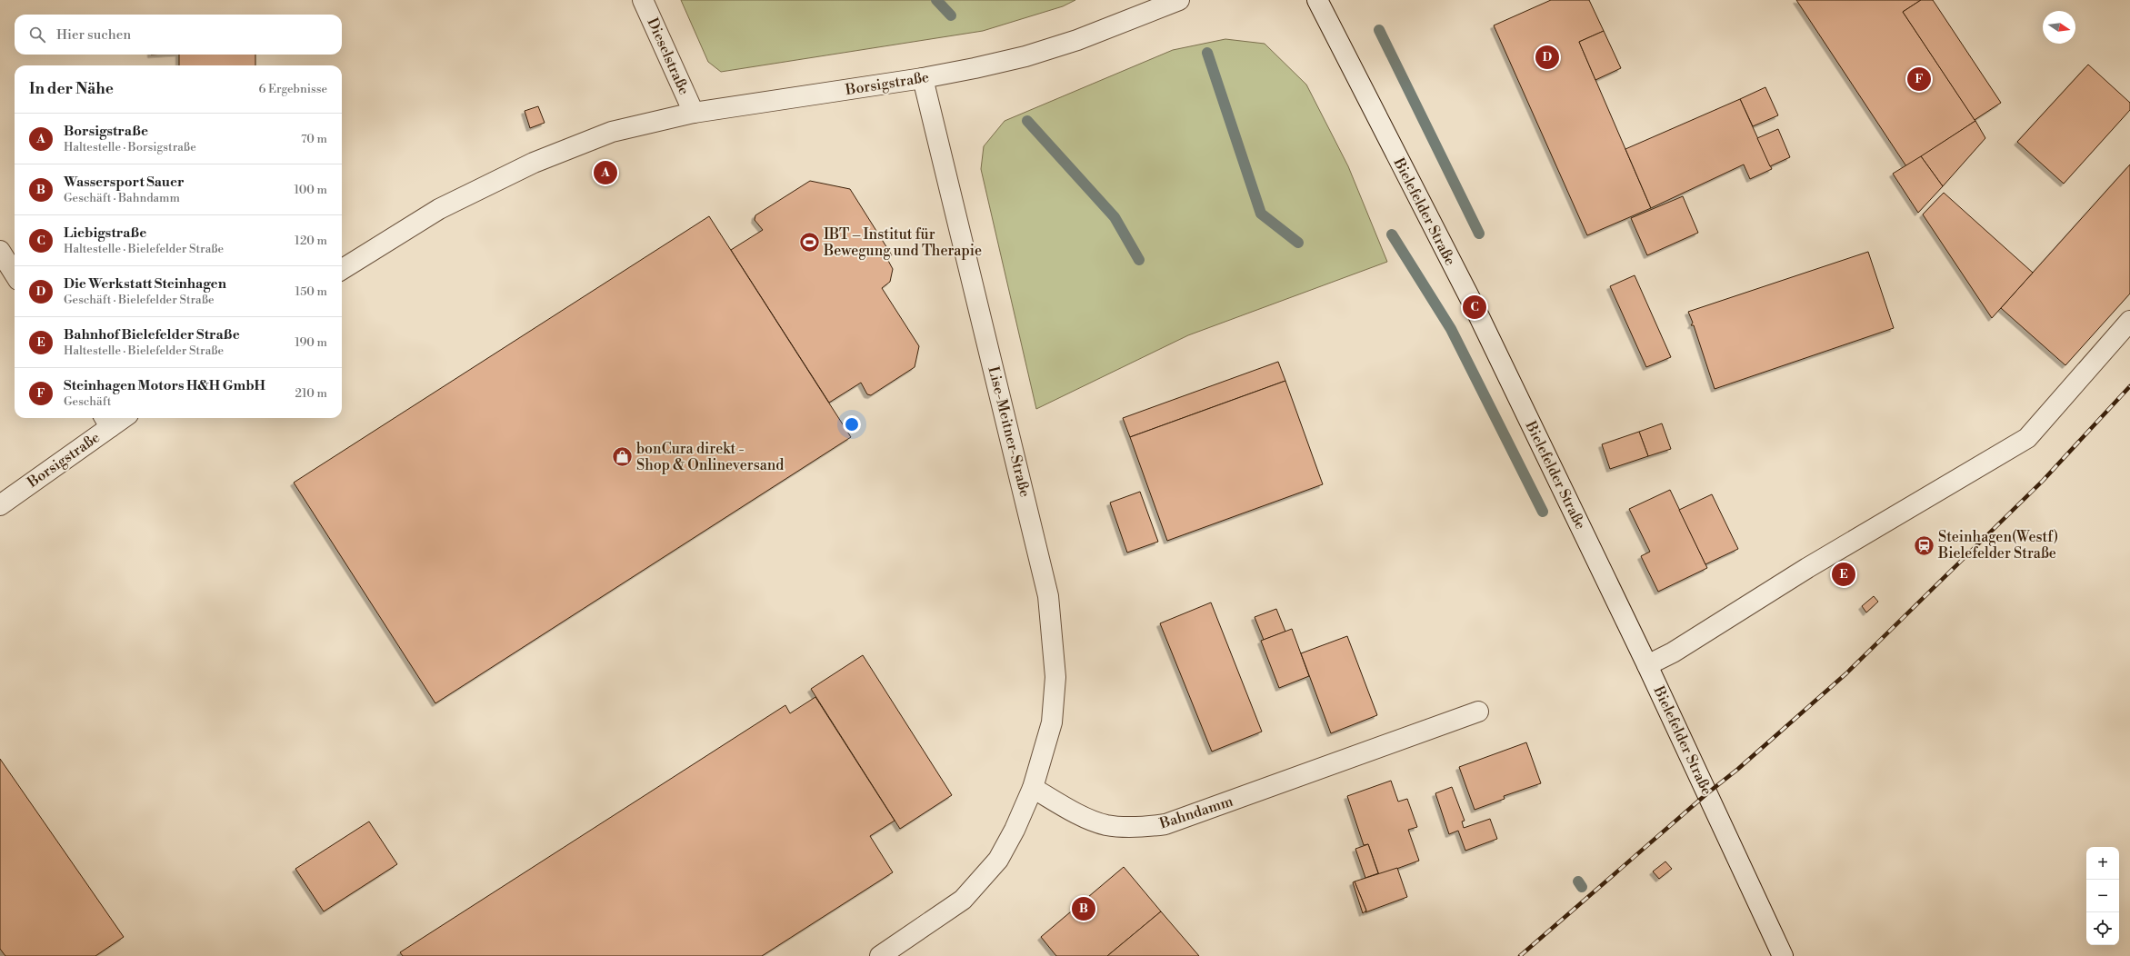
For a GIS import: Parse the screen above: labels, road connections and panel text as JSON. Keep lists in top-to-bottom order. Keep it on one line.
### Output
{"streets":{"street":["Dieselstraße","Borsigstraße","Bielefelder Straße","Lise-Meitner-Straße","Bahndamm"]},"crossings":[["Dieselstraße","Borsigstraße"],["Borsigstraße","Lise-Meitner-Straße"],["Lise-Meitner-Straße","Bahndamm"]],"places":{"sports":["IBT – Institut für Bewegung und Therapie"],"shop":["bonCura direkt - Shop & Onlineversand"],"station":["Steinhagen(Westf) Bielefelder Straße"]},"north":"right","page":{"search":"Hier suchen","pins":["D","F","A","C","E","B"],"heading":["In der Nähe","6 Ergebnisse"],"list":[{"mark":"A","name":"Borsigstraße","note":"Haltestelle · Borsigstraße","value":"70 m"},{"mark":"B","name":"Wassersport Sauer","note":"Geschäft · Bahndamm","value":"100 m"},{"mark":"C","name":"Liebigstraße","note":"Haltestelle · Bielefelder Straße","value":"120 m"},{"mark":"D","name":"Die Werkstatt Steinhagen","note":"Geschäft · Bielefelder Straße","value":"150 m"},{"mark":"E","name":"Bahnhof Bielefelder Straße","note":"Haltestelle · Bielefelder Straße","value":"190 m"},{"mark":"F","name":"Steinhagen Motors H&H GmbH","note":"Geschäft","value":"210 m"}],"map_buttons":["+","−"]}}
